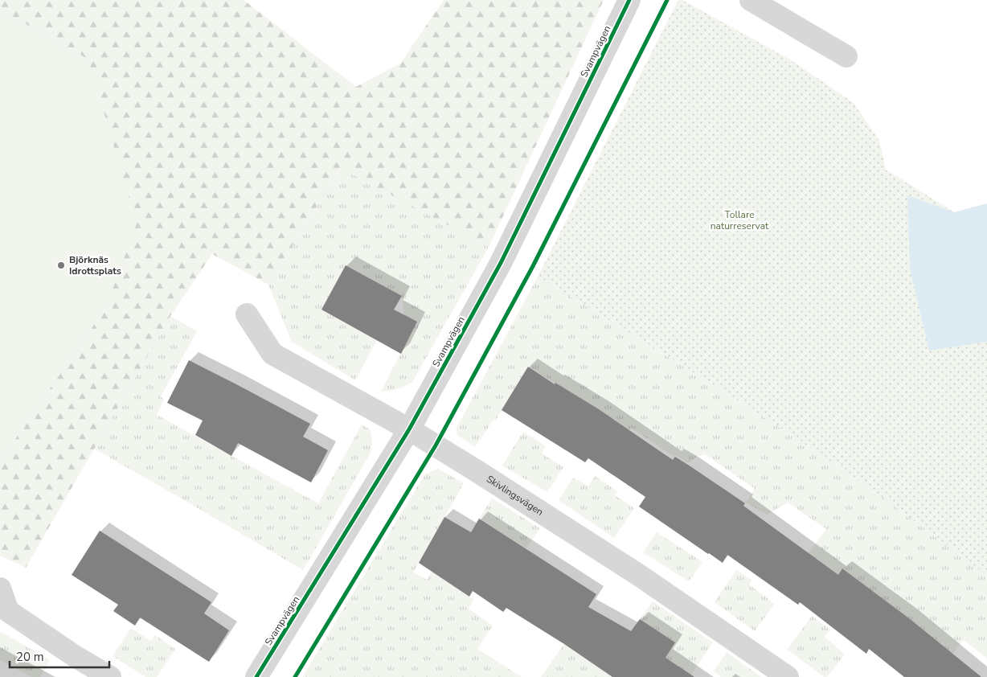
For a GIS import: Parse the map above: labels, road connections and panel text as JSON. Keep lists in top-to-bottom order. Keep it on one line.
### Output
{"streets":{"street":["Svampvägen","Skivlingsvägen"]},"crossings":[["Svampvägen","Skivlingsvägen"]],"parks":["Tollare naturreservat"],"places":["Björknäs Idrottsplats"],"scale_bar":"20 m"}
